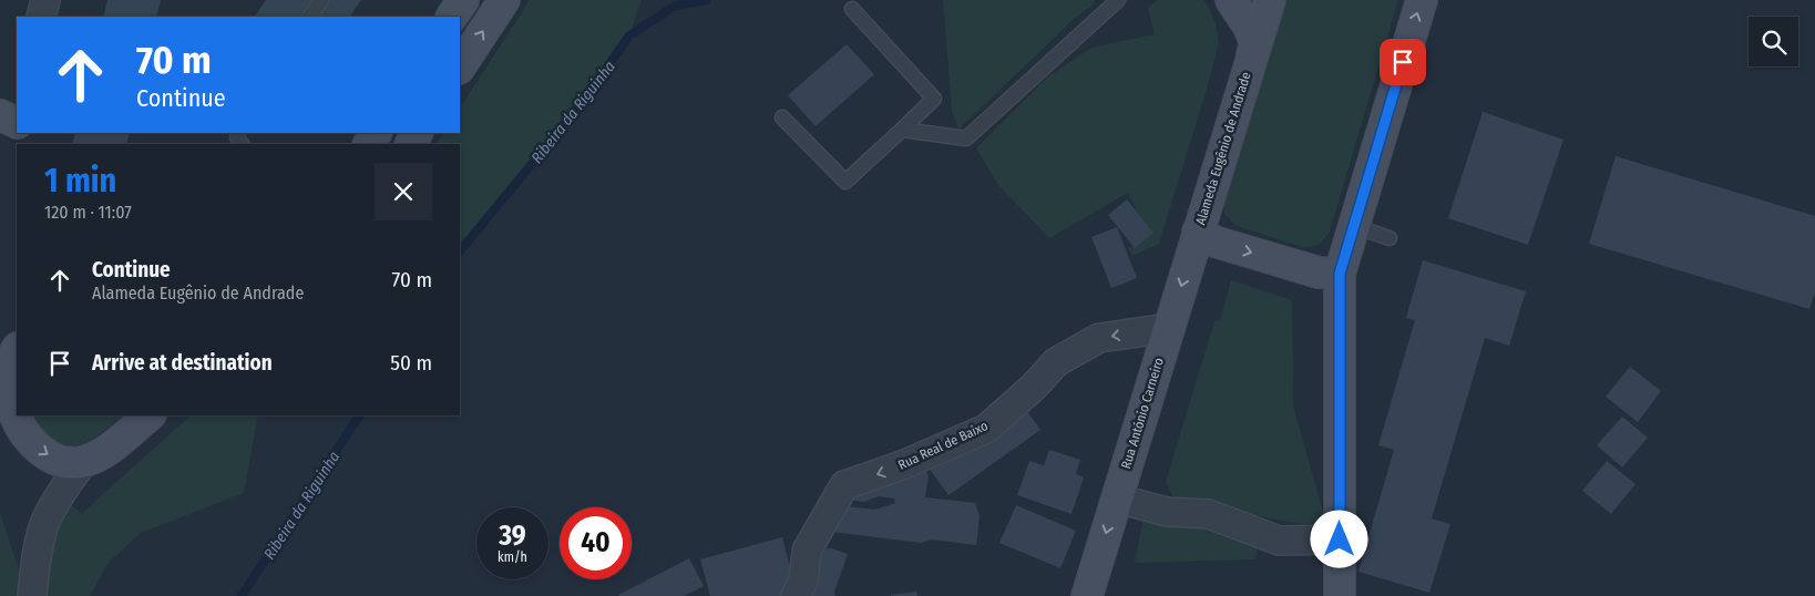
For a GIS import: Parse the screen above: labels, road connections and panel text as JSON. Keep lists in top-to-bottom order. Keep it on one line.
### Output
{"streets":{"street":["Alameda Eugênio de Andrade","Rua António Carneiro","Rua Real de Baixo"]},"crossings":[["Alameda Eugênio de Andrade","Rua António Carneiro"],["Rua António Carneiro","Rua Real de Baixo"]],"one_way":["Rua Real de Baixo"],"water":["Ribeira da Riguinha"],"page":{"turn":["70 m","Continue"],"heading":["1 min","120 m · 11:07"],"list":[{"name":"Continue","note":"Alameda Eugênio de Andrade","value":"70 m"},{"name":"Arrive at destination","value":"50 m"}],"speed":"39 km/h","limit":"40"}}
